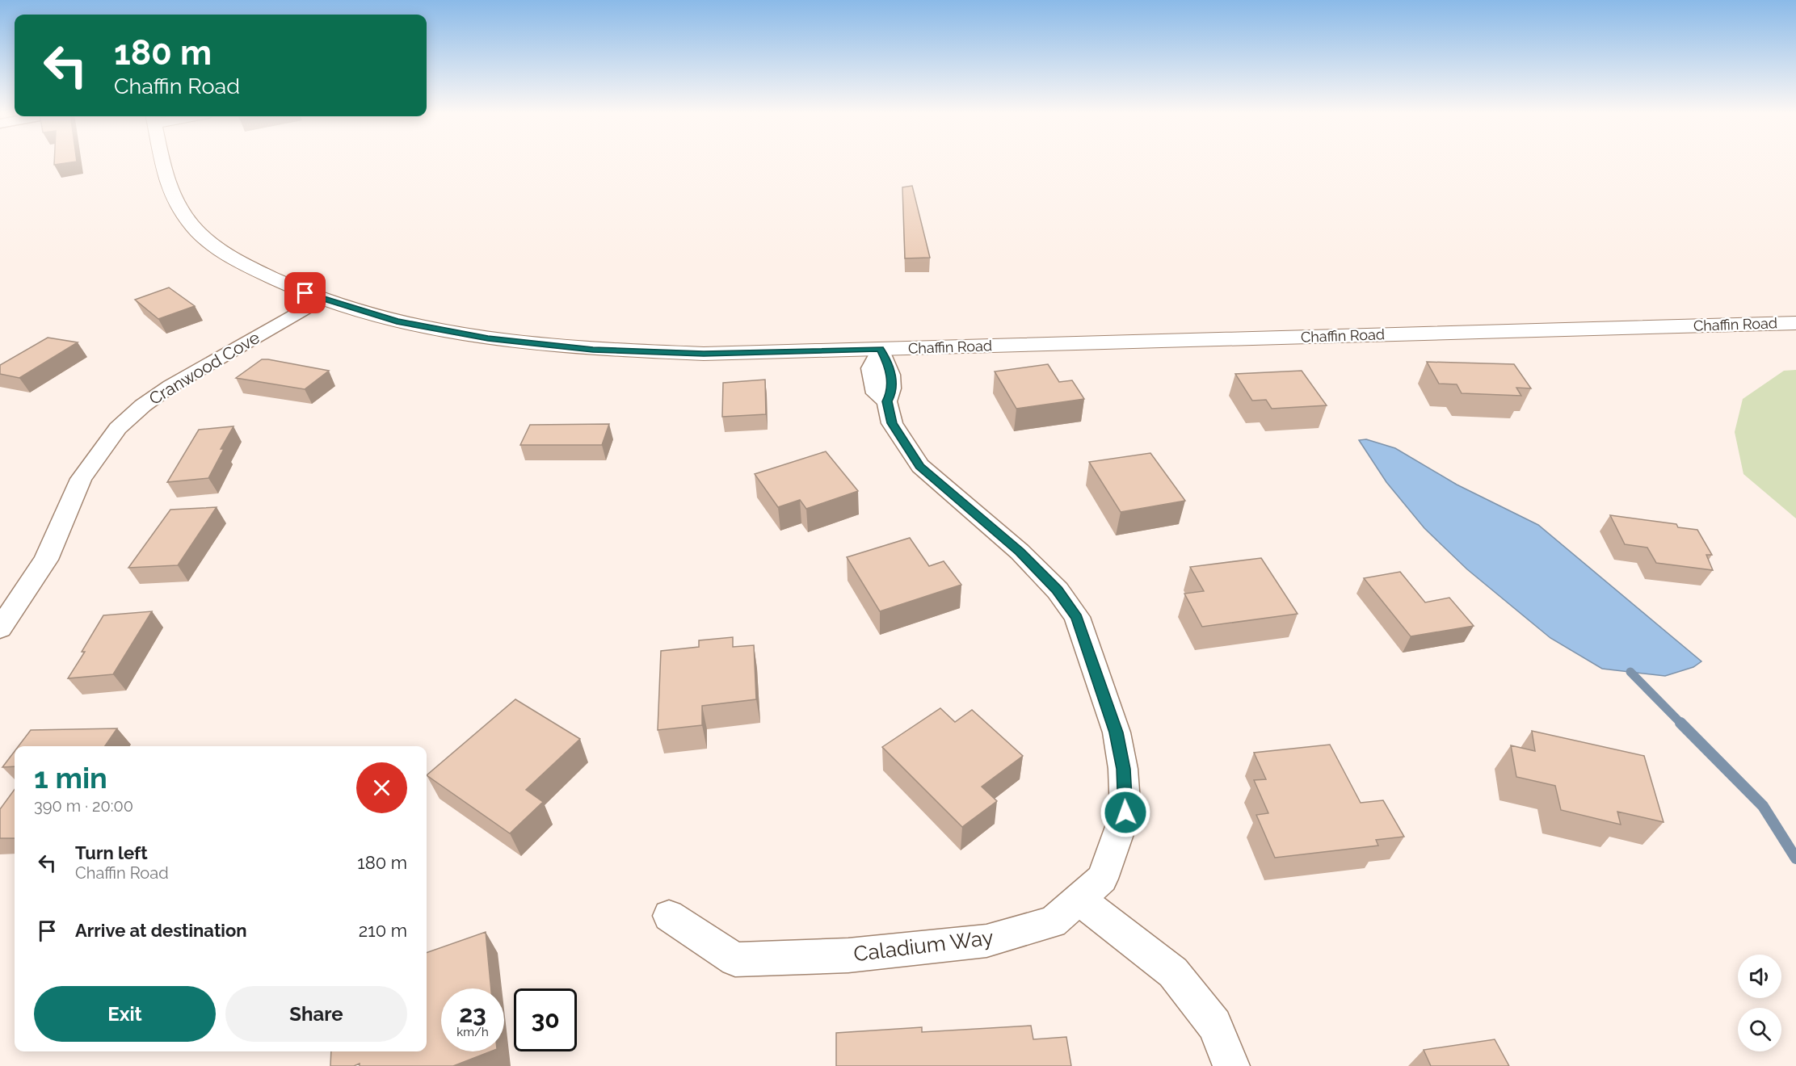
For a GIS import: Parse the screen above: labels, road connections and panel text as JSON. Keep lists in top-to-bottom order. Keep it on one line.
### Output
{"streets":{"street":["Chaffin Road","Cranwood Cove","Caladium Way"]},"crossings":[["Chaffin Road","Cranwood Cove"],["Chaffin Road","Caladium Way"]],"page":{"turn":["180 m","Chaffin Road"],"heading":["1 min","390 m · 20:00"],"list":[{"name":"Turn left","note":"Chaffin Road","value":"180 m"},{"name":"Arrive at destination","value":"210 m"}],"buttons":["Exit","Share"],"speed":"23 km/h","limit":"30"}}
